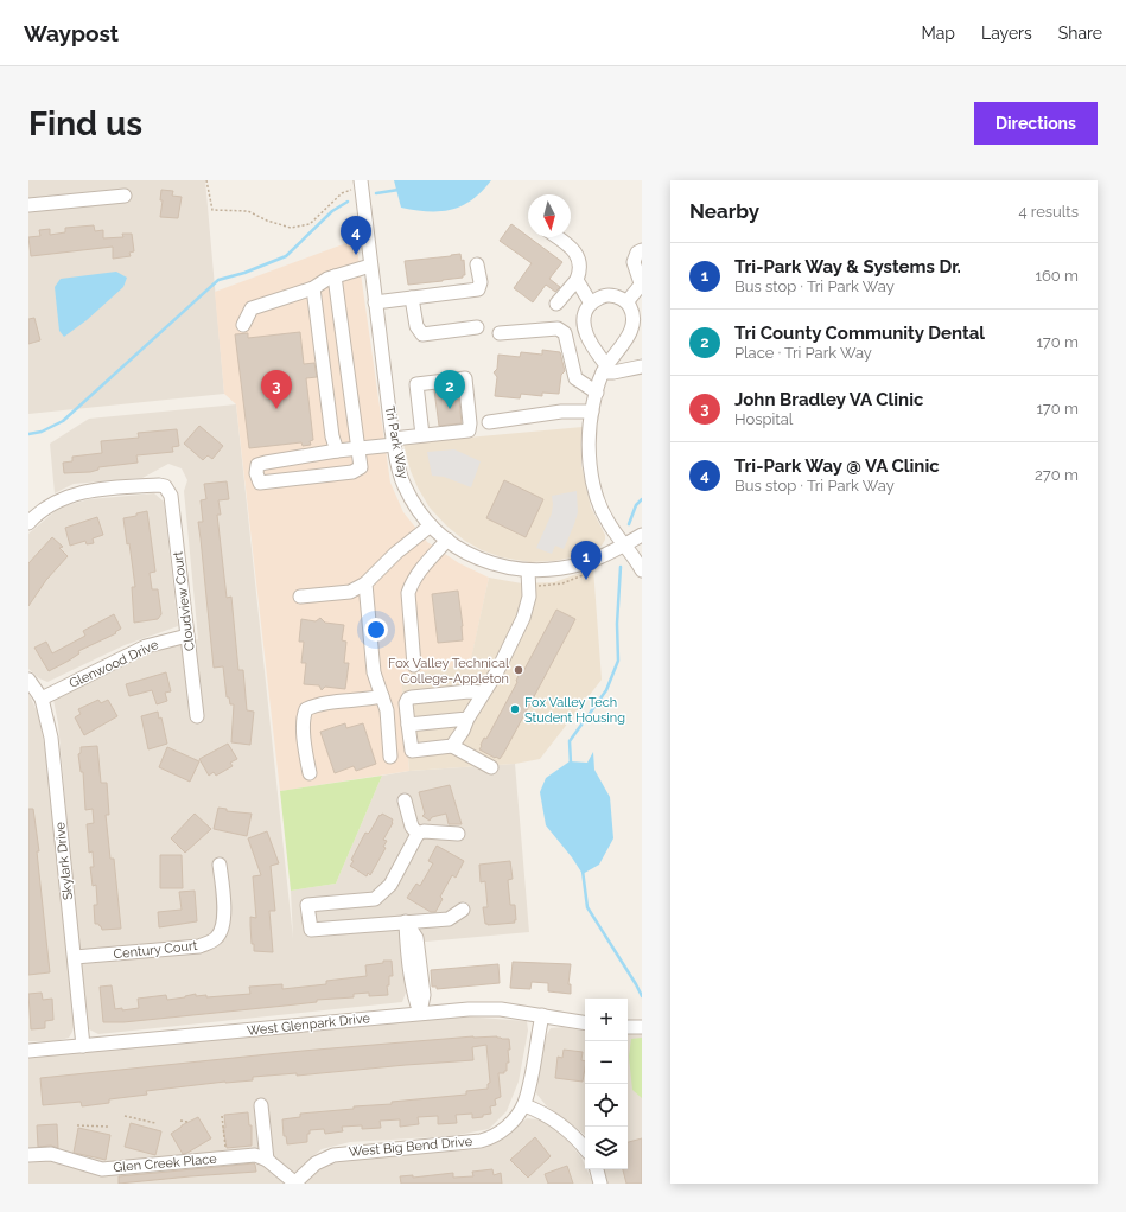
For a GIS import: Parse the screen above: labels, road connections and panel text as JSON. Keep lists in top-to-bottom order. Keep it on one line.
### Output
{"streets":{"street":["Tri Park Way","Cloudview Court","Glenwood Drive","Skylark Drive","Century Court","West Glenpark Drive","West Big Bend Drive","Glen Creek Place"]},"crossings":[["Cloudview Court","Glenwood Drive"],["Glenwood Drive","Skylark Drive"],["Skylark Drive","Century Court"],["Skylark Drive","West Glenpark Drive"],["West Big Bend Drive","Glen Creek Place"]],"places":["Fox Valley Technical College-Appleton","Fox Valley Tech Student Housing"],"north":"bottom","page":{"header":"Waypost","nav":["Map","Layers","Share"],"buttons":"Directions","title":"Find us","heading":["Nearby","4 results"],"pins":["4","2","3","1"],"list":[{"mark":"1","name":"Tri-Park Way & Systems Dr.","note":"Bus stop · Tri Park Way","value":"160 m"},{"mark":"2","name":"Tri County Community Dental","note":"Place · Tri Park Way","value":"170 m"},{"mark":"3","name":"John Bradley VA Clinic","note":"Hospital","value":"170 m"},{"mark":"4","name":"Tri-Park Way @ VA Clinic","note":"Bus stop · Tri Park Way","value":"270 m"}],"map_buttons":["+","−"]}}
